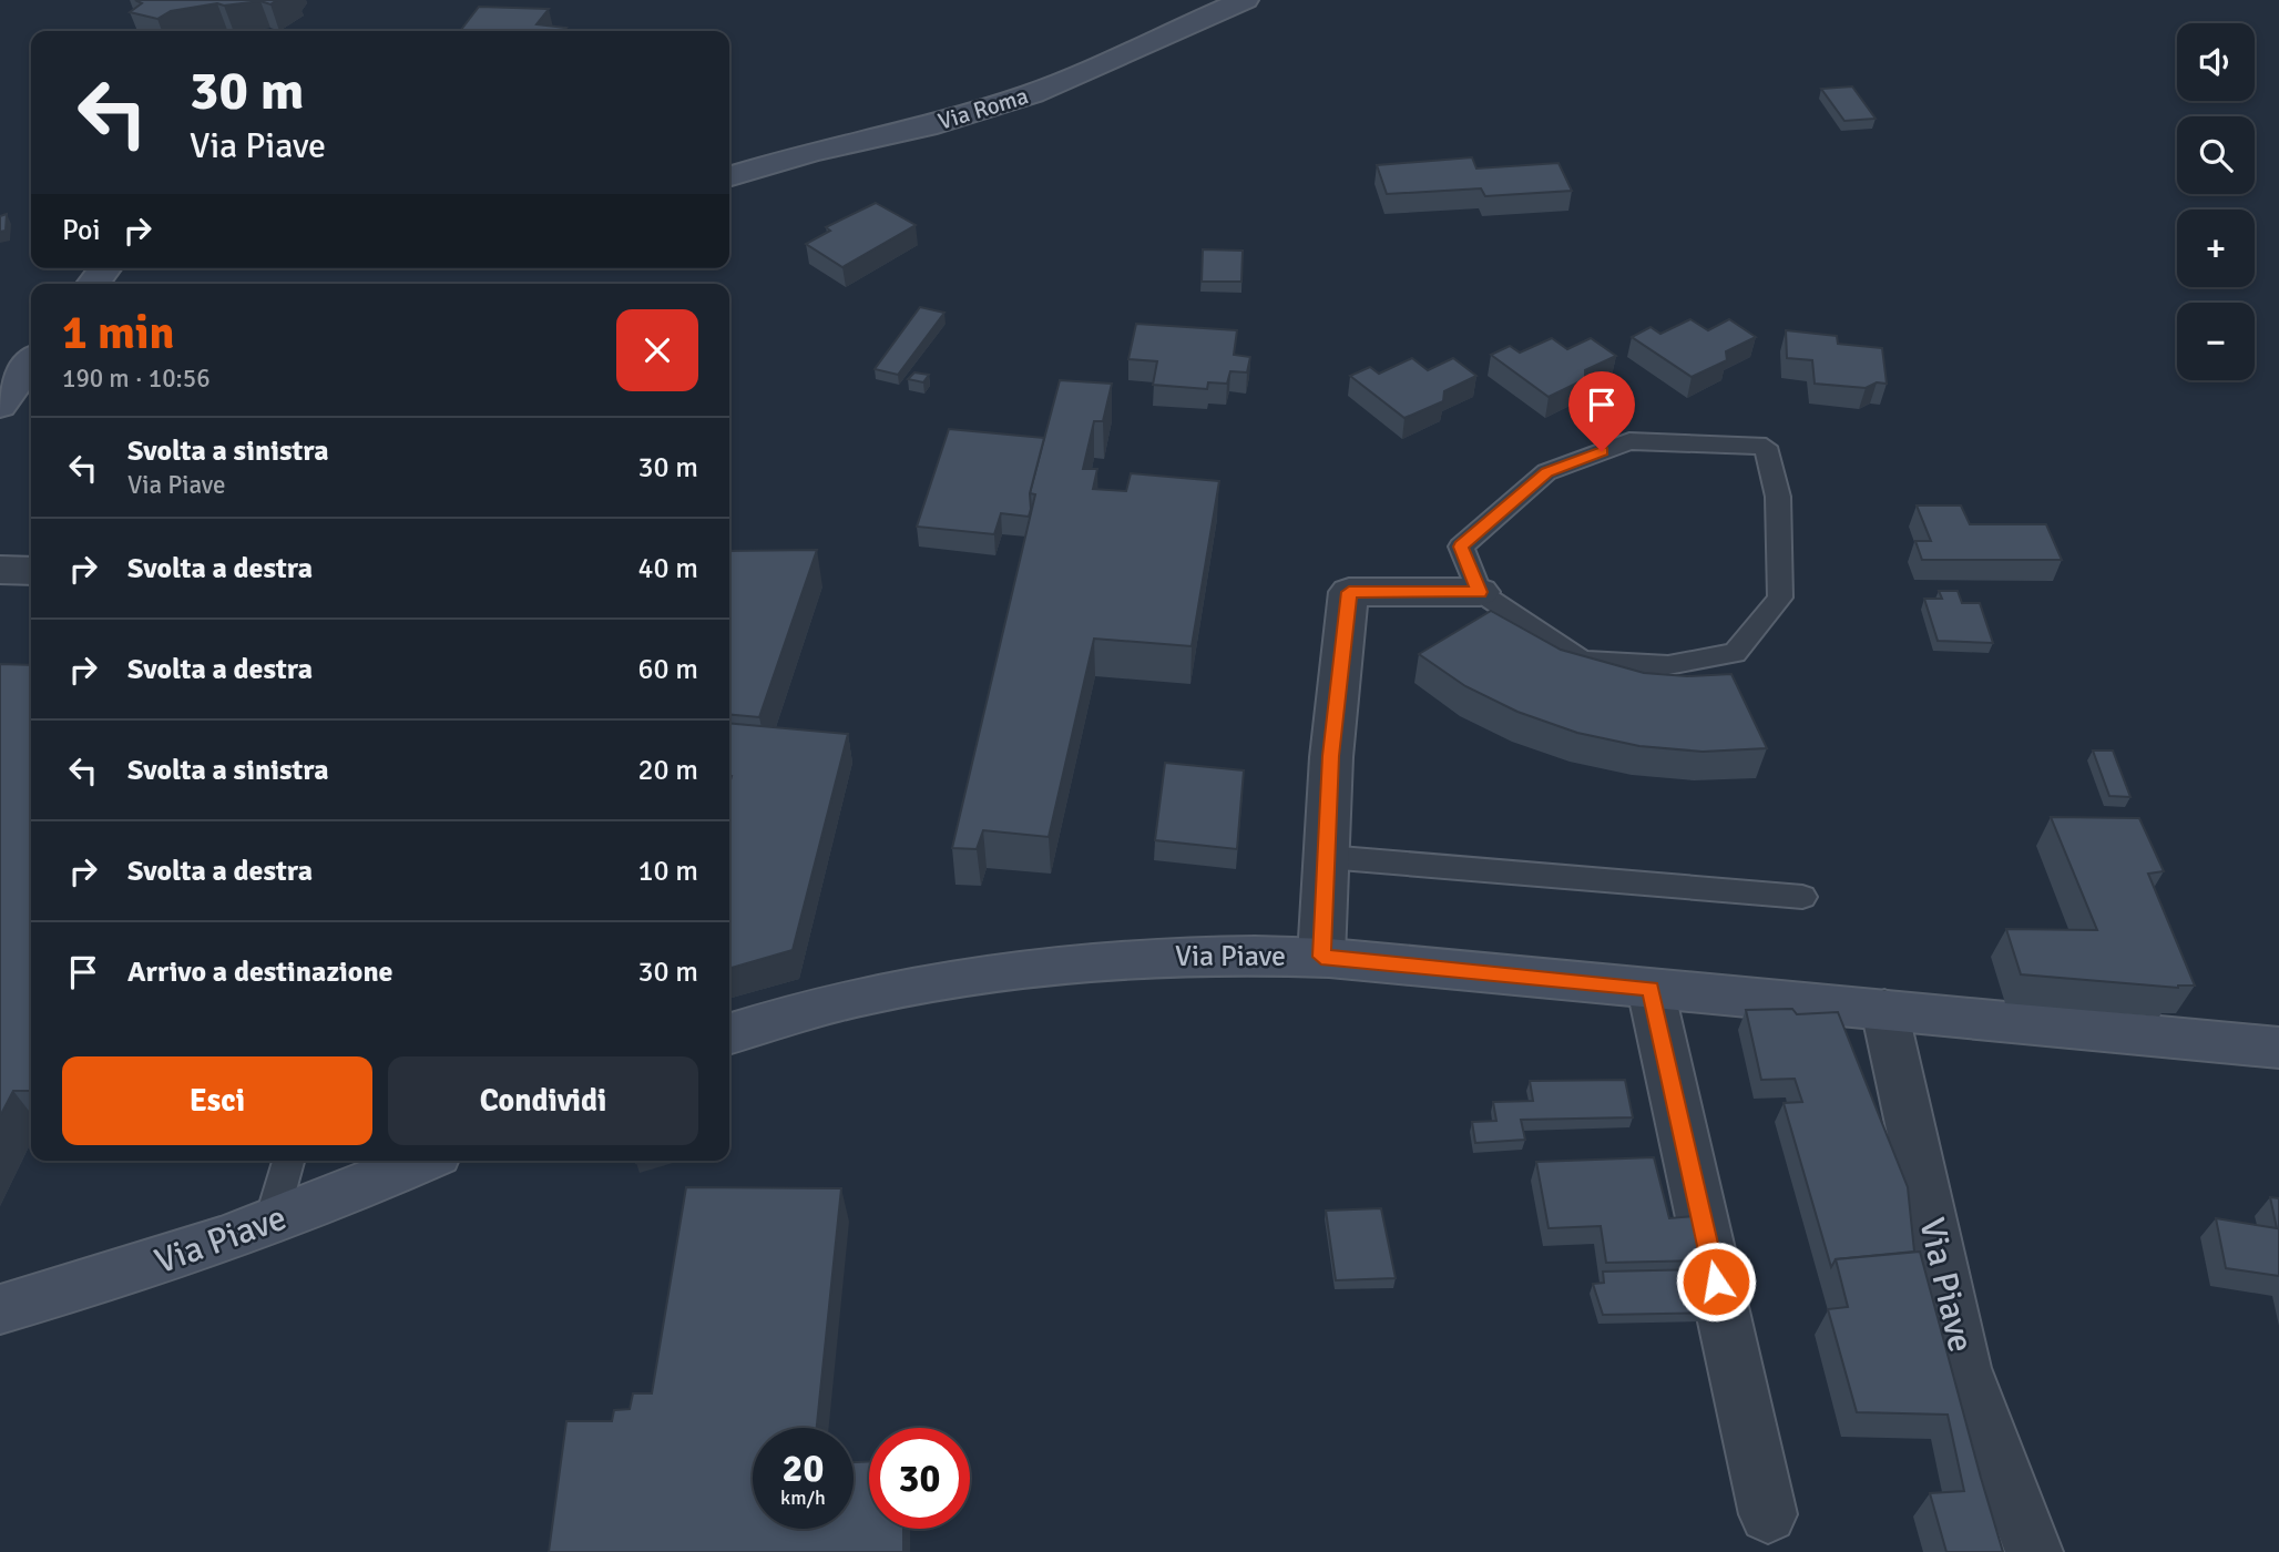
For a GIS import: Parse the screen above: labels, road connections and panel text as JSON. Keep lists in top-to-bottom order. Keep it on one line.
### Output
{"streets":{"street":["Via Roma","Via Piave"]},"page":{"map_buttons":["+","−"],"turn":["30 m","Via Piave"],"then":"Poi","heading":["1 min","190 m · 10:56"],"list":[{"name":"Svolta a sinistra","note":"Via Piave","value":"30 m"},{"name":"Svolta a destra","value":"40 m"},{"name":"Svolta a destra","value":"60 m"},{"name":"Svolta a sinistra","value":"20 m"},{"name":"Svolta a destra","value":"10 m"},{"name":"Arrivo a destinazione","value":"30 m"}],"buttons":["Esci","Condividi"],"speed":"20 km/h","limit":"30"}}
